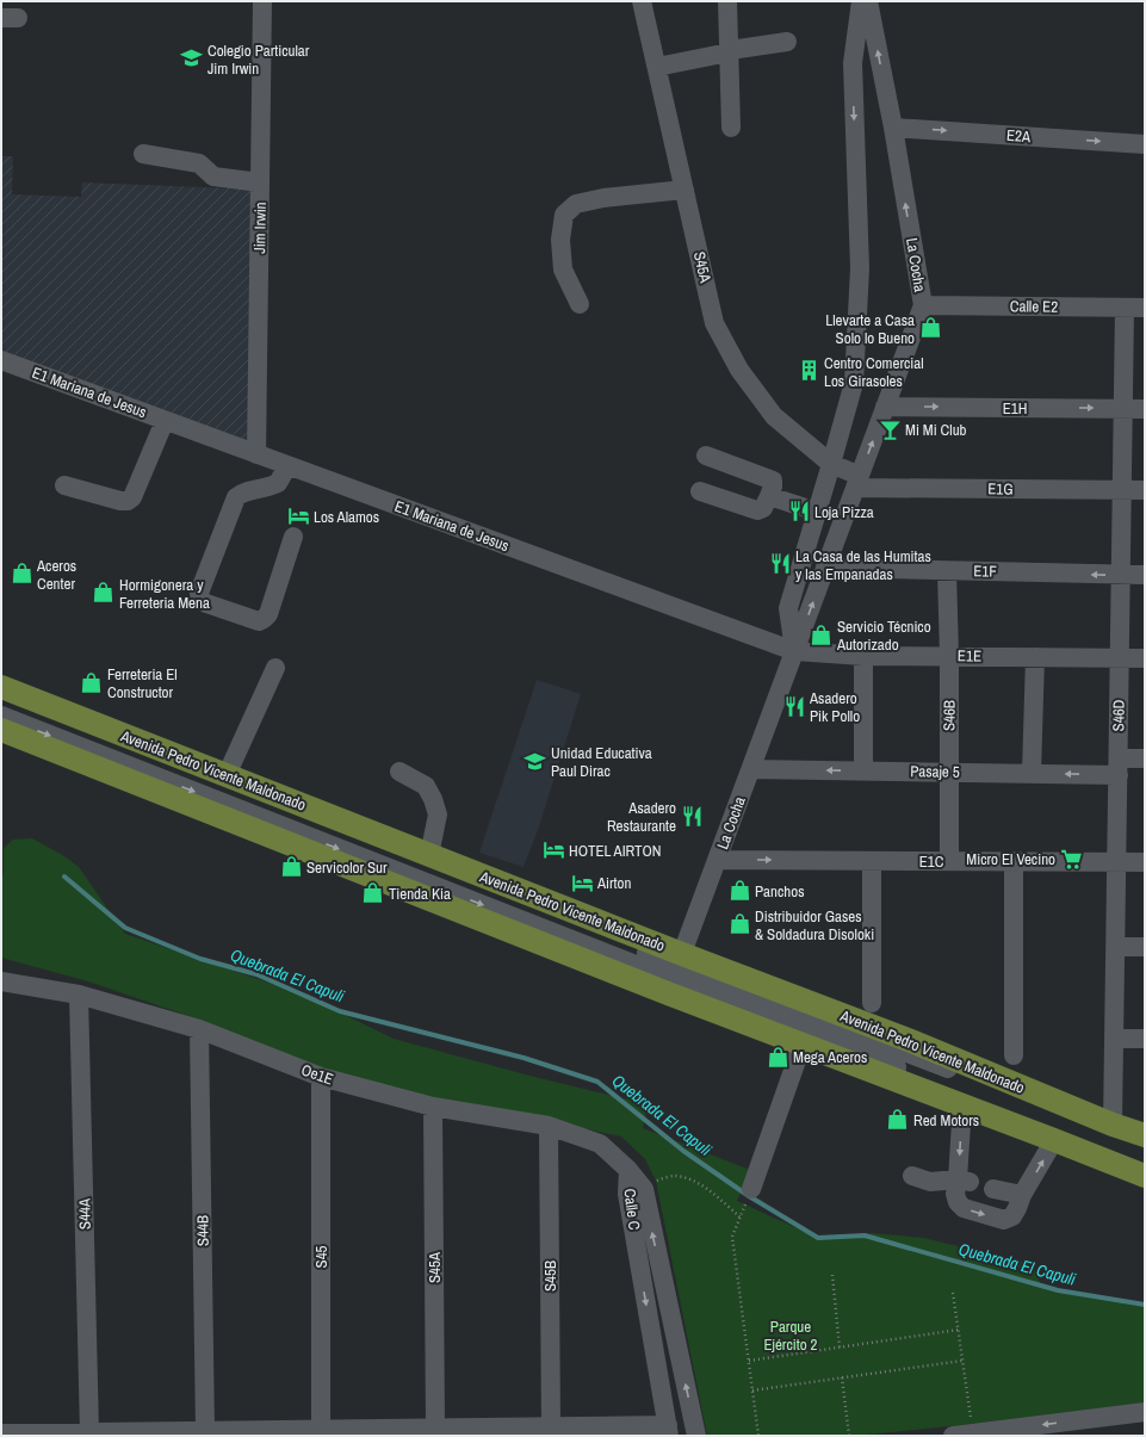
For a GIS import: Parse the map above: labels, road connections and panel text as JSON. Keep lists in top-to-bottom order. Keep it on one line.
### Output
{"streets":{"main road":["Avenida Pedro Vicente Maldonado"],"street":["E2A","Jim Irwin","La Cocha","S45A","Calle E2","E1 Mariana de Jesus","E1H","E1G","E1F","E1E","S46B","S46D","Pasaje 5","E1C","Oe1E","Calle C","S44A","S44B","S45","S45B"]},"crossings":[["E2A","La Cocha"],["Jim Irwin","E1 Mariana de Jesus"],["La Cocha","S45A"],["La Cocha","Calle E2"],["La Cocha","E1 Mariana de Jesus"],["La Cocha","E1H"],["La Cocha","E1G"],["La Cocha","E1F"],["La Cocha","E1E"],["La Cocha","Avenida Pedro Vicente Maldonado"],["La Cocha","Pasaje 5"],["La Cocha","E1C"],["S45A","E1G"],["S45A","Oe1E"],["Calle E2","S46D"],["E1 Mariana de Jesus","E1E"],["E1H","S46D"],["E1G","S46D"],["E1F","S46B"],["E1F","S46D"],["E1E","S46B"],["E1E","S46D"],["S46B","Pasaje 5"],["S46B","E1C"],["S46D","Avenida Pedro Vicente Maldonado"],["S46D","Pasaje 5"],["S46D","E1C"],["Oe1E","Calle C"],["Oe1E","S44A"],["Oe1E","S44B"],["Oe1E","S45"],["Oe1E","S45B"]],"one_way":["E2A","E1H","E1F","Pasaje 5"],"water":["Quebrada El Capuli"],"parks":["Parque Ejército 2"],"places":{"school or university":["Colegio Particular Jim Irwin","Unidad Educativa Paul Dirac"],"shop":["Llevarte a Casa Solo lo Bueno","Aceros Center","Hormigonera y Ferreteria Mena","Servicio Técnico Autorizado","Ferreteria El Constructor","Servicolor Sur","Panchos","Tienda Kia","Distribuidor Gases & Soldadura Disoloki","Mega Aceros","Red Motors"],"building":["Centro Comercial Los Girasoles"],"bar":["Mi Mi Club"],"restaurant":["Loja Pizza","La Casa de las Humitas y las Empanadas","Asadero Pik Pollo","Asadero Restaurante"],"hotel":["Los Alamos","HOTEL AIRTON","Airton"],"supermarket":["Micro El Vecino"]}}
